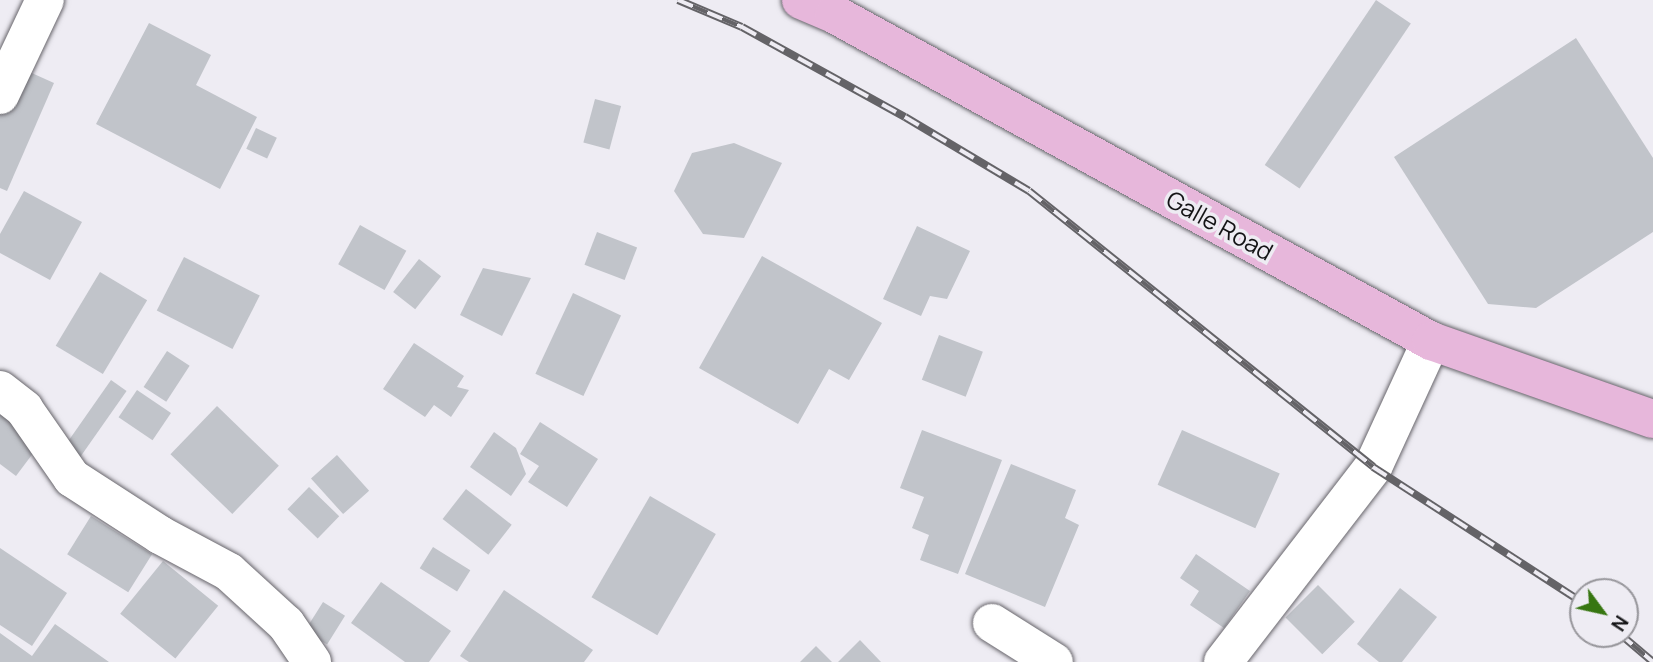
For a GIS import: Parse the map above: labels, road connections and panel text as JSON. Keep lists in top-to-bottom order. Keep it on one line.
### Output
{"streets":{"highway":["Galle Road"]},"north":"bottom right"}
